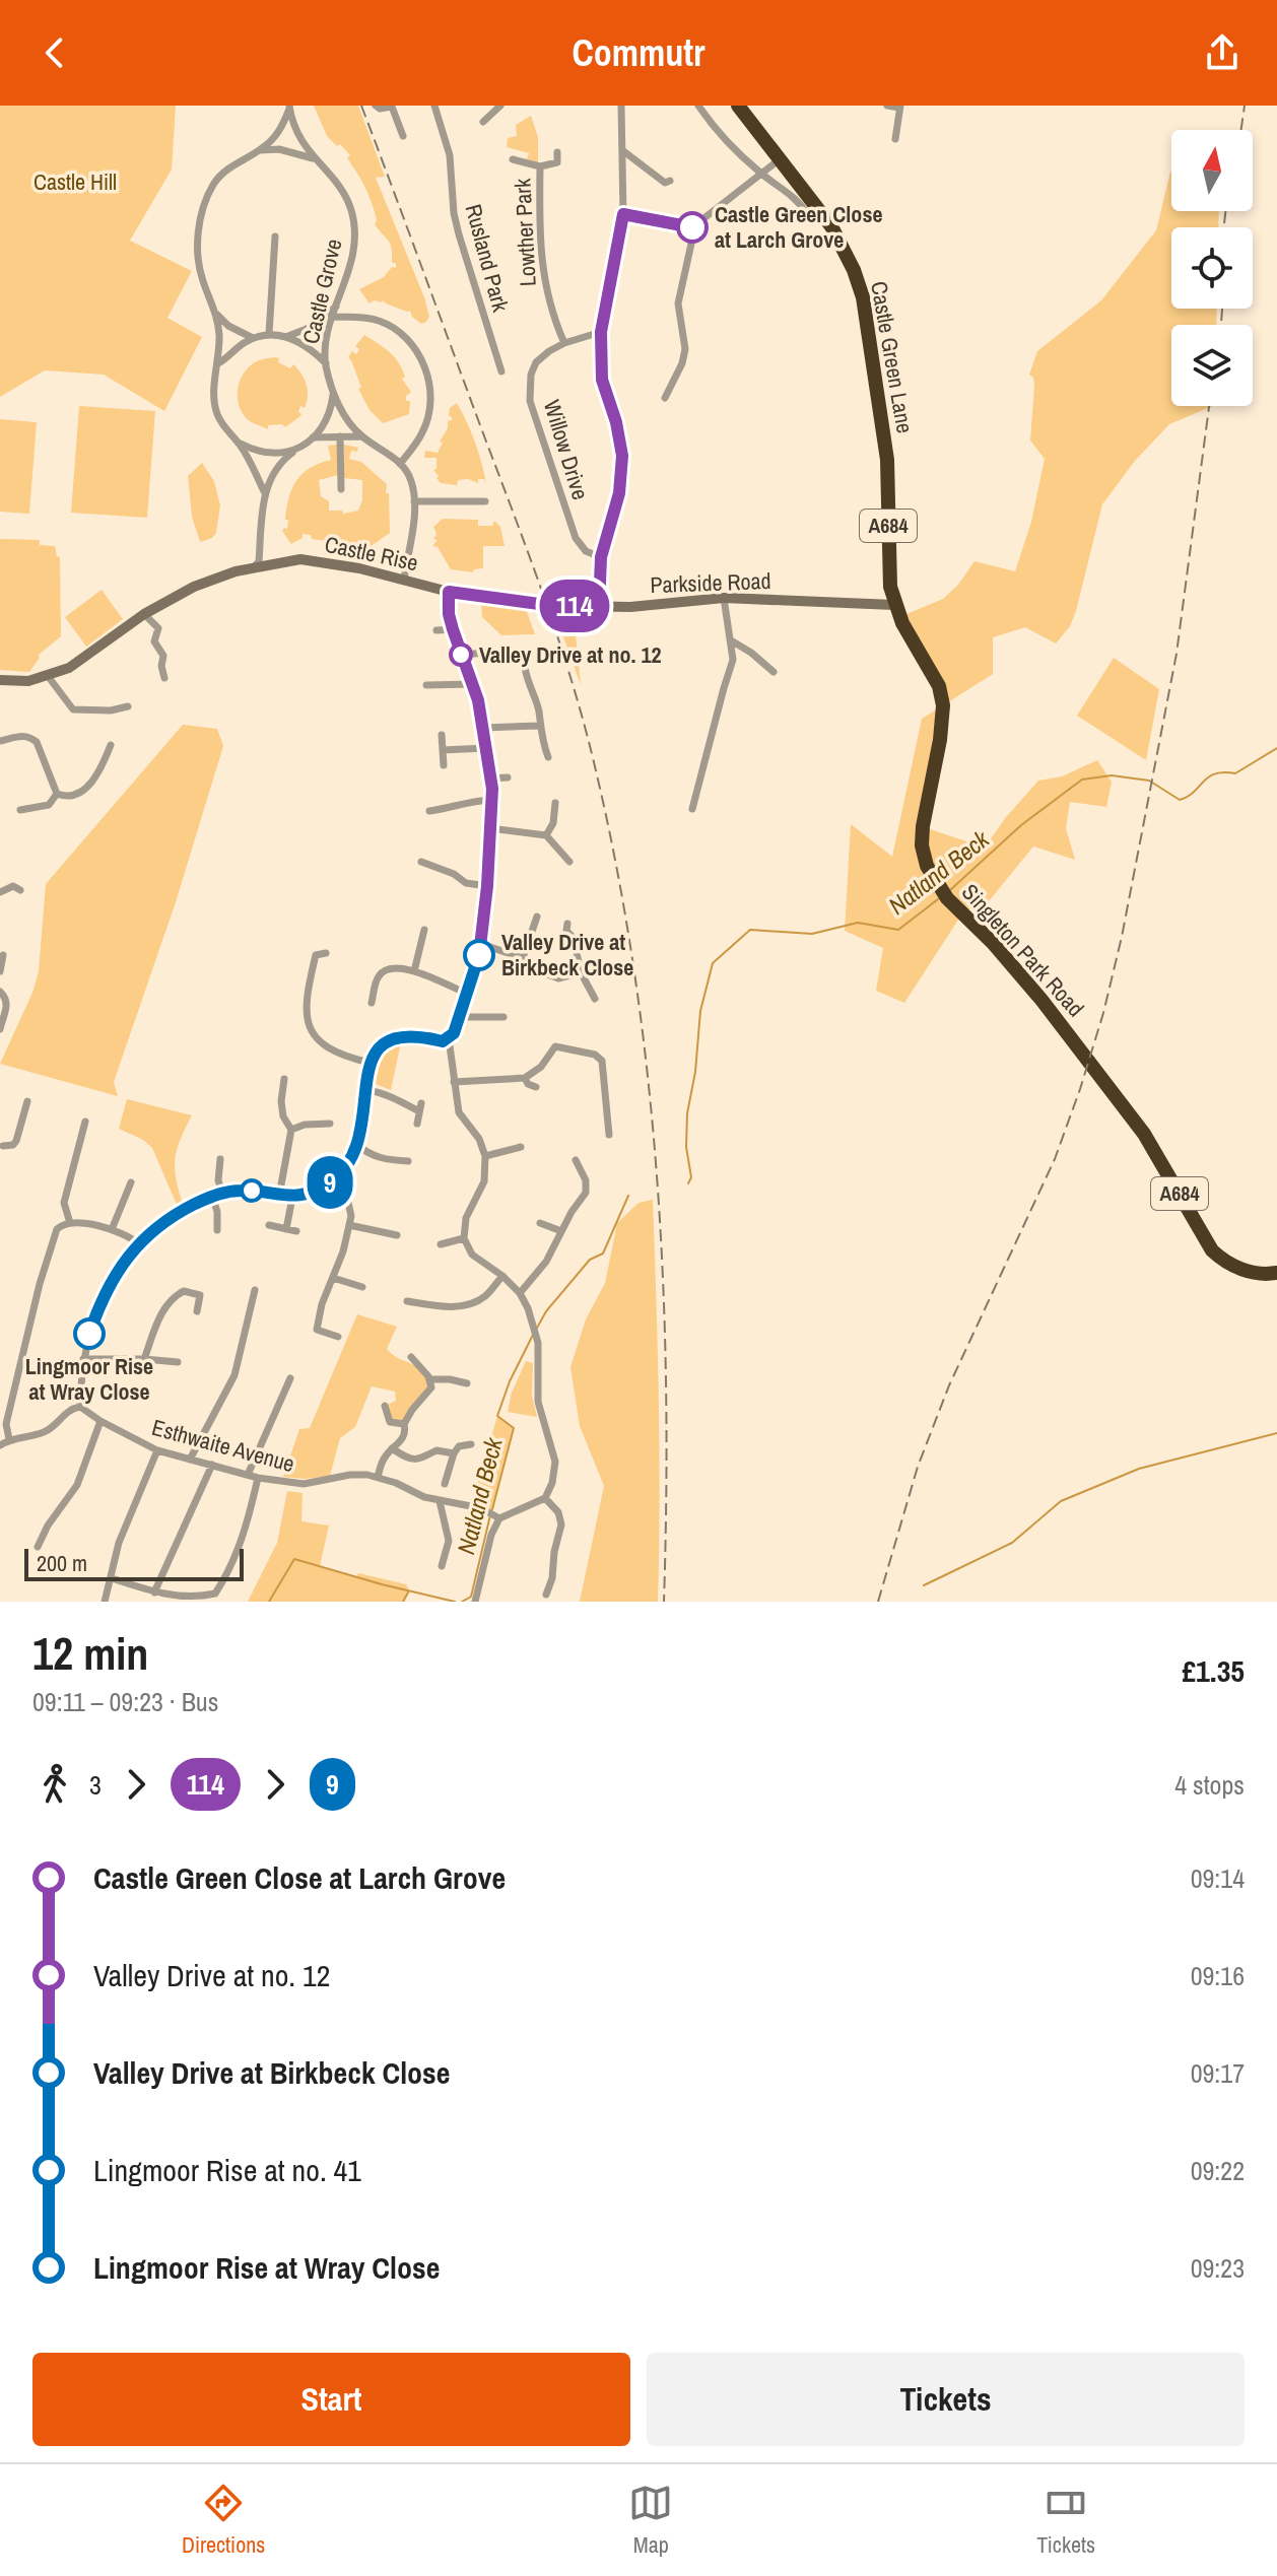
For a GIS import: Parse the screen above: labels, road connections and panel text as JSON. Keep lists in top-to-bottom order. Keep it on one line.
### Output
{"streets":{"highway":["Castle Green Lane","A684","Singleton Park Road"],"street":["Lowther Park","Rusland Park","Castle Grove","Willow Drive","Castle Rise","Parkside Road","Esthwaite Avenue"]},"crossings":[["Lowther Park","Willow Drive"],["Castle Green Lane","Parkside Road"],["Castle Green Lane","Singleton Park Road"],["Castle Rise","Parkside Road"],["Parkside Road","Singleton Park Road"]],"water":["Natland Beck"],"parks":["Castle Hill"],"places":["Castle Green Close at Larch Grove","Valley Drive at no. 12","Valley Drive at Birkbeck Close","Lingmoor Rise at Wray Close"],"lines":["bus line 114","bus line 9"],"scale_bar":"200 m","north":"top","page":{"header":"Commutr","on_map":["114","9"],"scale":"200 m","heading":["12 min","09:11 – 09:23 · Bus","£1.35"],"legs":["3","114","9","4 stops"],"list":[{"name":"Castle Green Close at Larch Grove","value":"09:14"},{"name":"Valley Drive at no. 12","value":"09:16"},{"name":"Valley Drive at Birkbeck Close","value":"09:17"},{"name":"Lingmoor Rise at no. 41","value":"09:22"},{"name":"Lingmoor Rise at Wray Close","value":"09:23"}],"buttons":["Start","Tickets"],"tabs":["Directions","Map","Tickets"]}}
